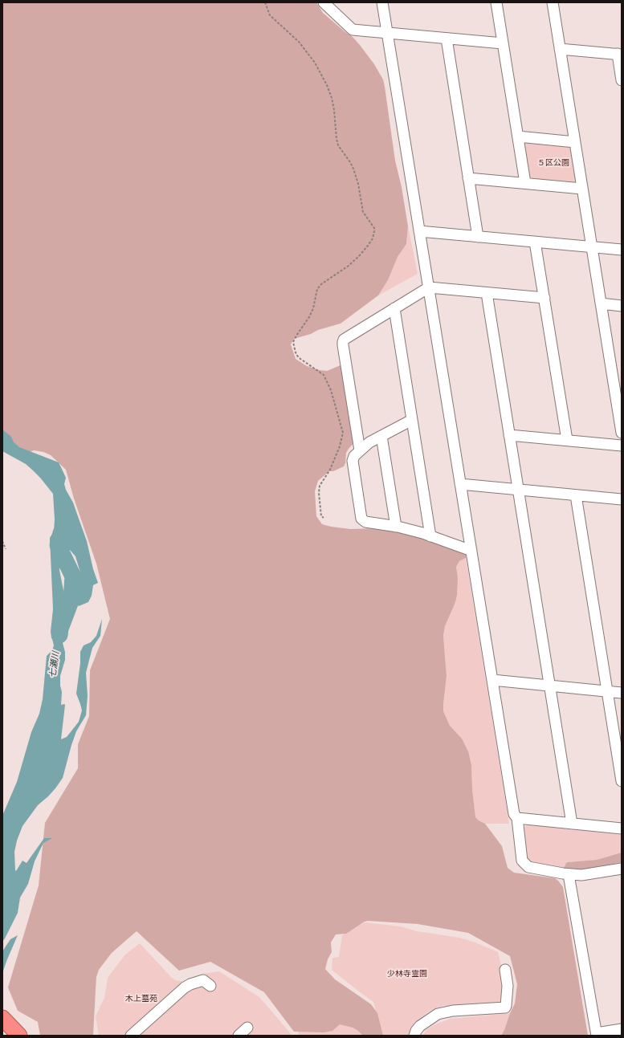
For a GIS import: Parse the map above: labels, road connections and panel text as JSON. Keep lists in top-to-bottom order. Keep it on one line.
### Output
{"water":["七瀬川"],"parks":["５区公園","少林寺霊園","木上墓苑"]}
